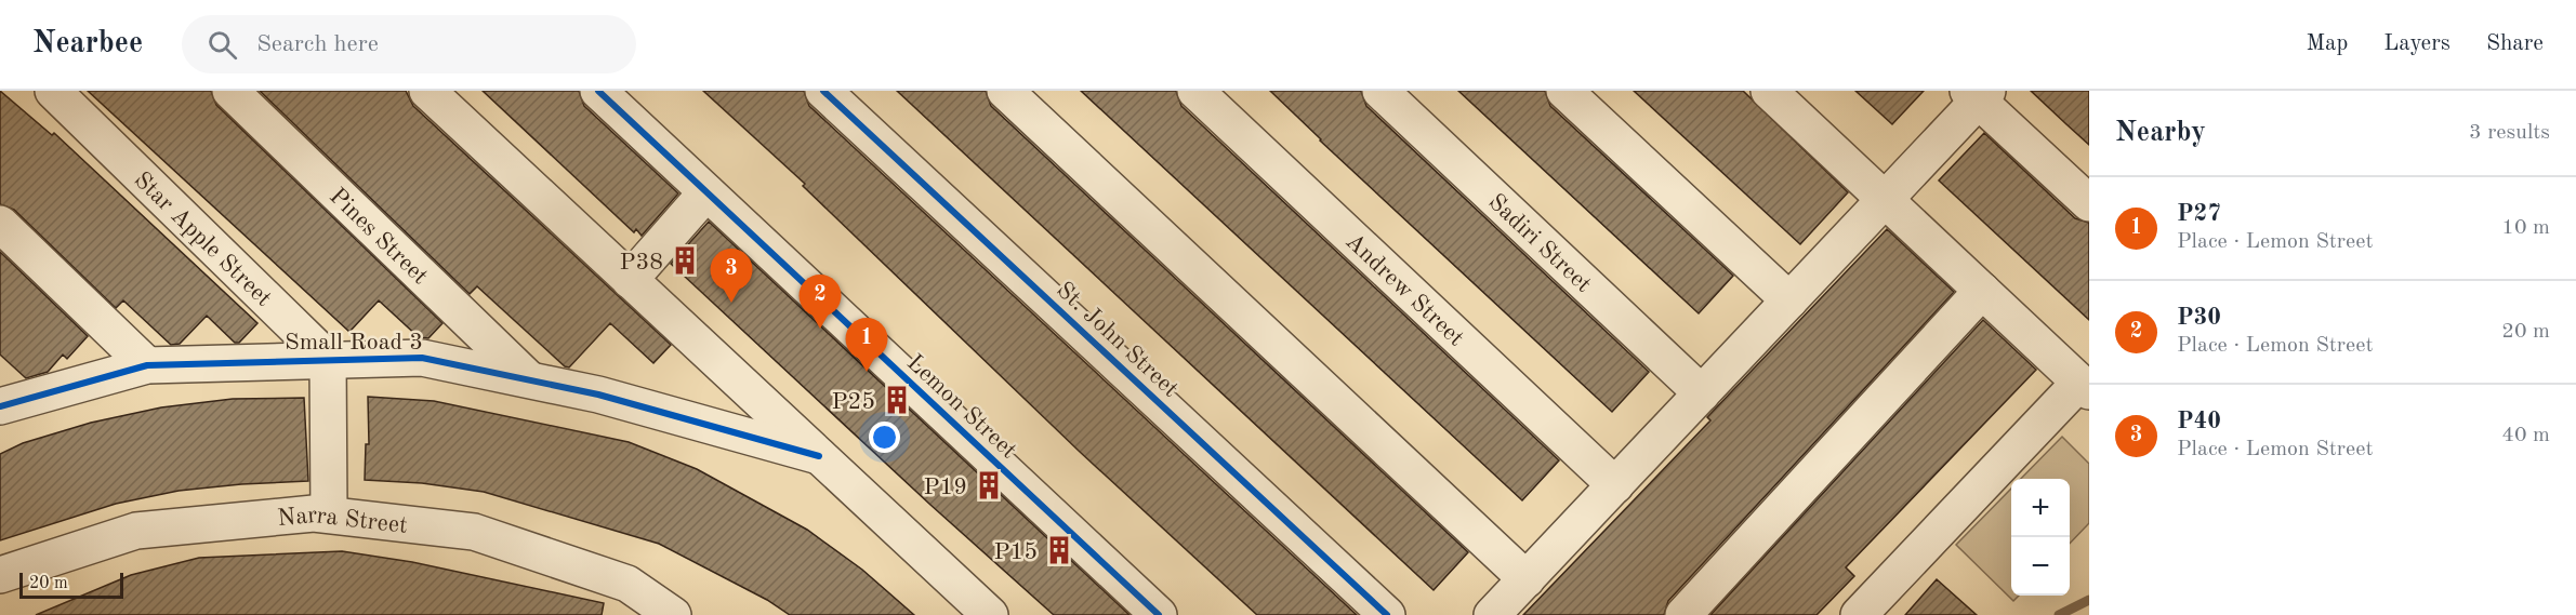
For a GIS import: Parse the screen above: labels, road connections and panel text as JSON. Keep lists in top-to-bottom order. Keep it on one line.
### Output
{"streets":{"street":["Pines Street","Star Apple Street","Sadiri Street","Andrew Street","St. John Street","Small Road 3","Lemon Street","Narra Street"]},"crossings":[["Pines Street","Small Road 3"],["Star Apple Street","Small Road 3"]],"places":{"building":["P38","P25","P19","P15"]},"scale_bar":"20 m","page":{"header":"Nearbee","search":"Search here","nav":["Map","Layers","Share"],"heading":["Nearby","3 results"],"list":[{"mark":"1","name":"P27","note":"Place · Lemon Street","value":"10 m"},{"mark":"2","name":"P30","note":"Place · Lemon Street","value":"20 m"},{"mark":"3","name":"P40","note":"Place · Lemon Street","value":"40 m"}],"pins":["3","2","1"],"map_buttons":["+","−"],"scale":"20 m"}}
